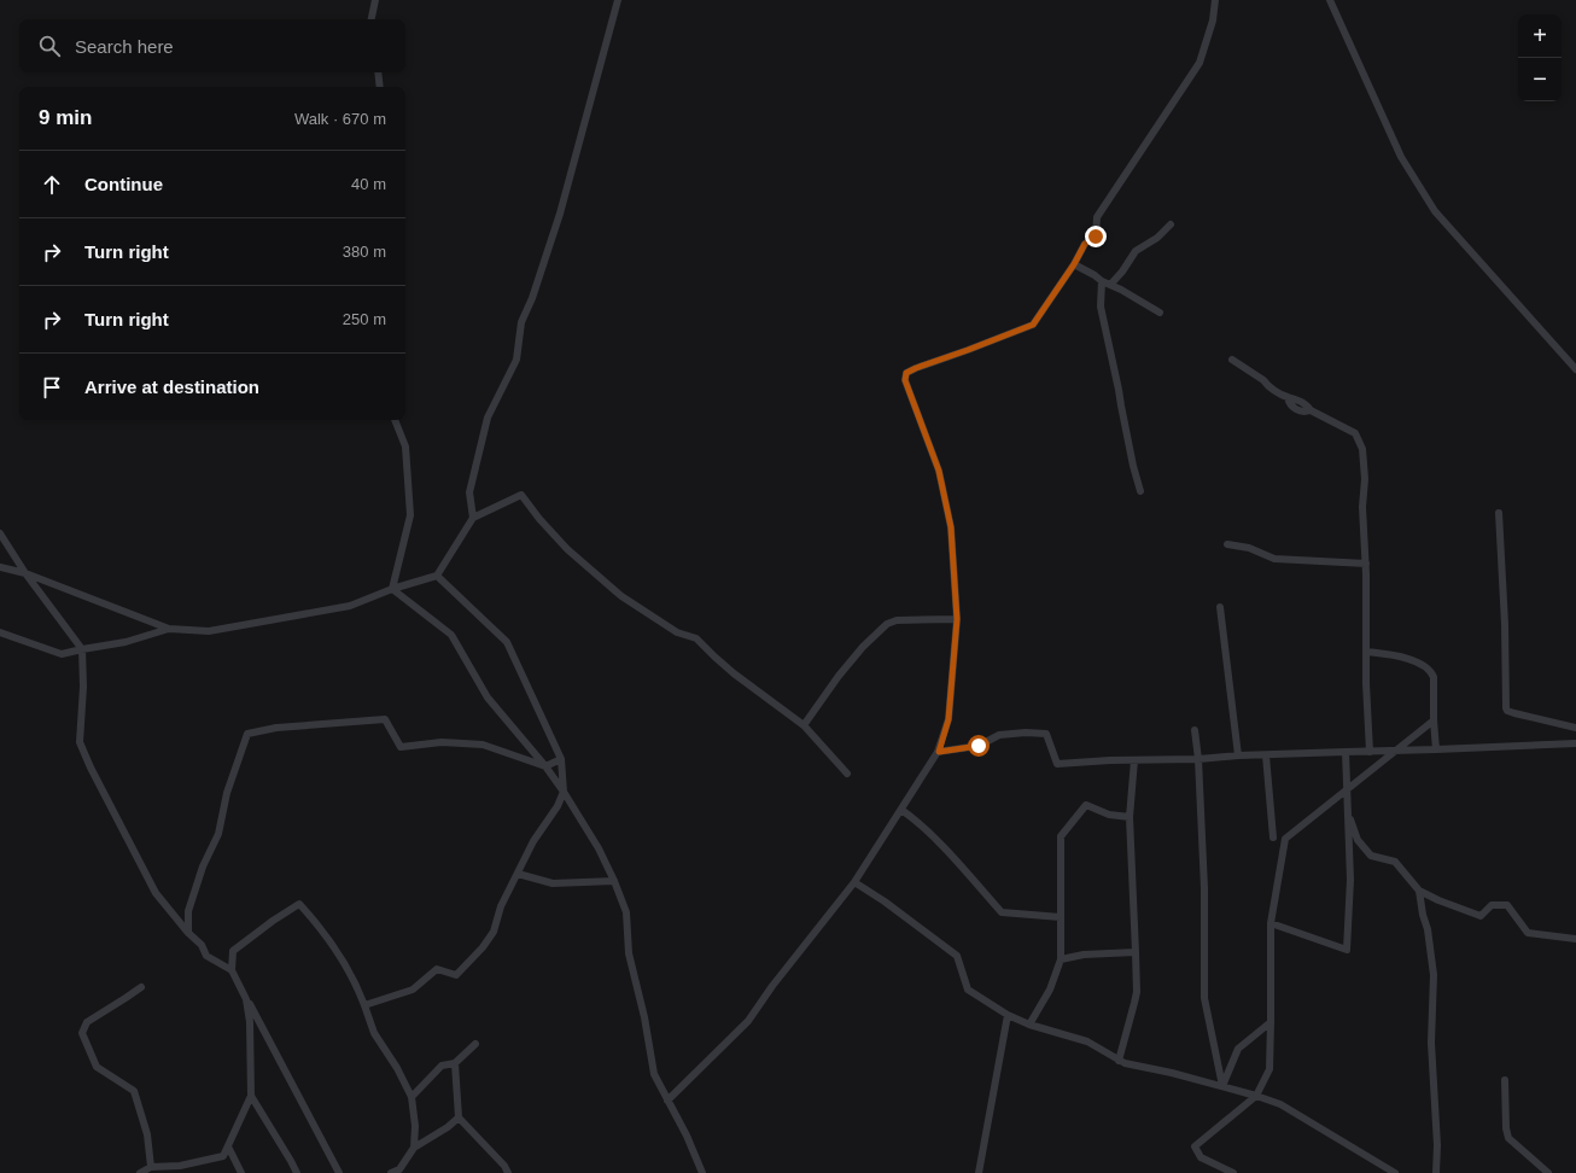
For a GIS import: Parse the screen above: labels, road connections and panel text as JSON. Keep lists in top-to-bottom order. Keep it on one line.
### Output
{"page":{"map_buttons":["+","−"],"search":"Search here","heading":["9 min","Walk · 670 m"],"list":[["Continue","40 m"],["Turn right","380 m"],["Turn right","250 m"],"Arrive at destination"]}}
